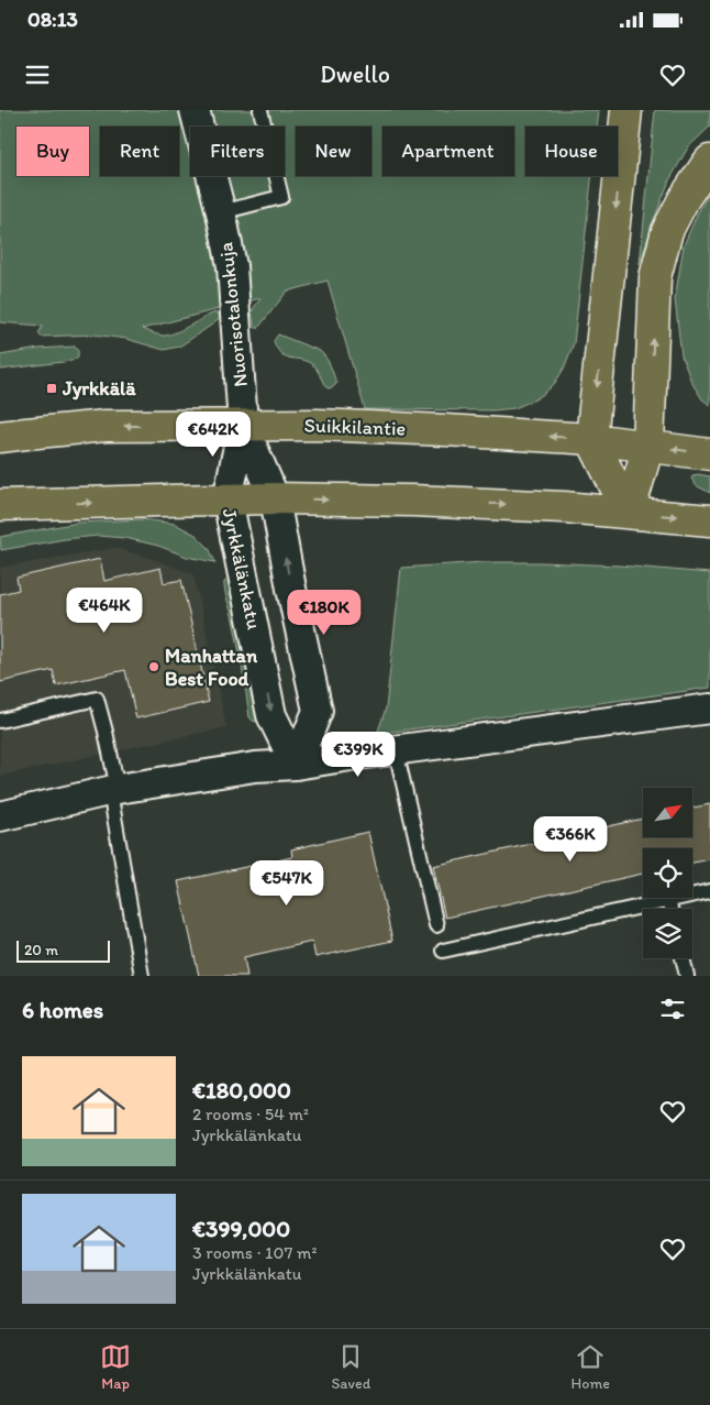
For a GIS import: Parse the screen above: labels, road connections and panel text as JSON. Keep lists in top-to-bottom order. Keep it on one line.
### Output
{"streets":{"main road":["Suikkilantie"],"street":["Nuorisotalonkuja","Jyrkkälänkatu"]},"crossings":[["Nuorisotalonkuja","Suikkilantie"],["Nuorisotalonkuja","Jyrkkälänkatu"],["Suikkilantie","Jyrkkälänkatu"]],"places":{"transit":["Jyrkkälä"],"other":["Manhattan Best Food"]},"scale_bar":"20 m","north":"top right","page":{"status":"08:13","header":"Dwello","chip":["Buy","Rent","Filters","New","Apartment","House"],"price":["€642K","€464K","€180K","€399K","€366K","€547K"],"scale":"20 m","heading":"6 homes","list":[{"name":"€180,000","note":"2 rooms · 54 m² · Jyrkkälänkatu"},{"name":"€399,000","note":"3 rooms · 107 m² · Jyrkkälänkatu"}],"tabs":["Map","Saved","Home"]}}
